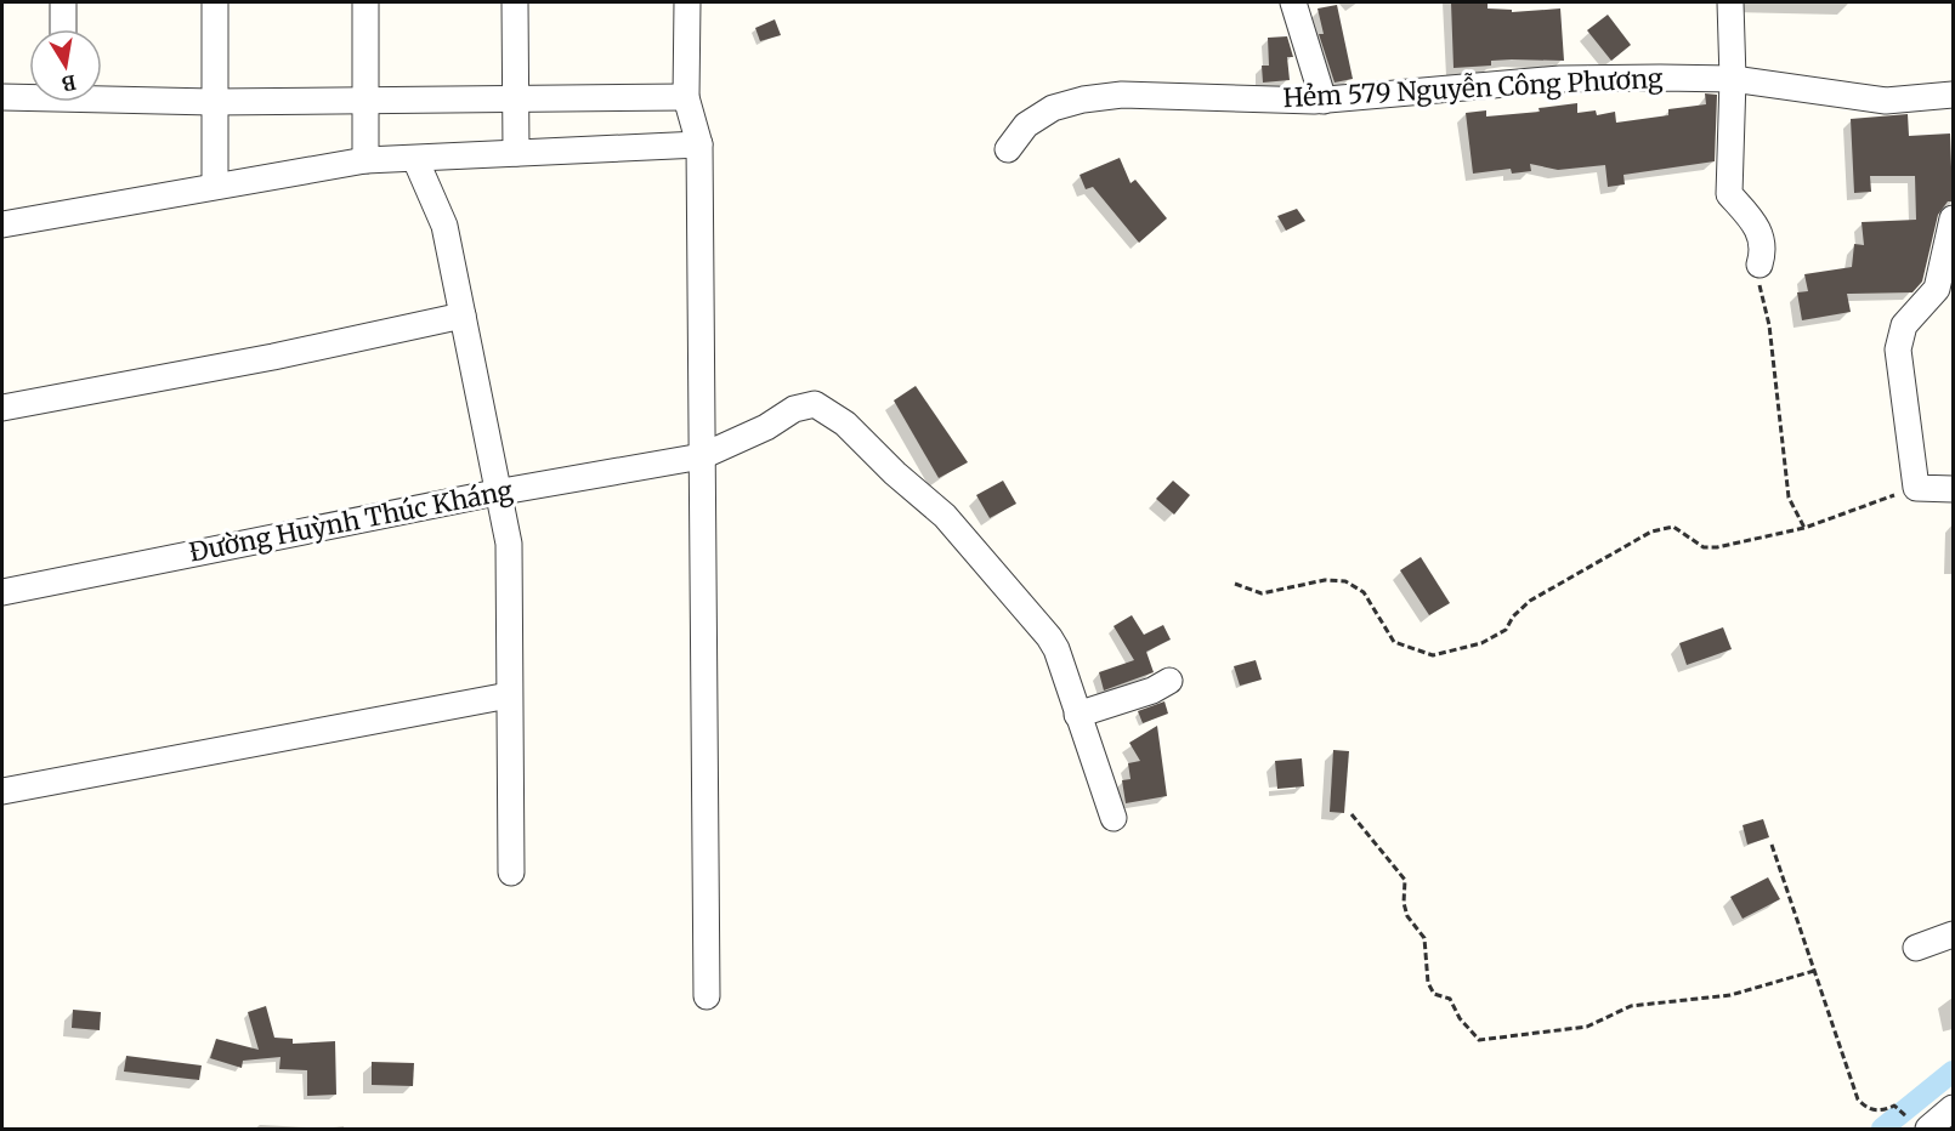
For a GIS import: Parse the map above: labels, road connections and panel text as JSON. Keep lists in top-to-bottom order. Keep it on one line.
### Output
{"streets":{"street":["Hẻm 579 Nguyễn Công Phương","Đường Huỳnh Thúc Kháng"]},"north":"bottom"}
